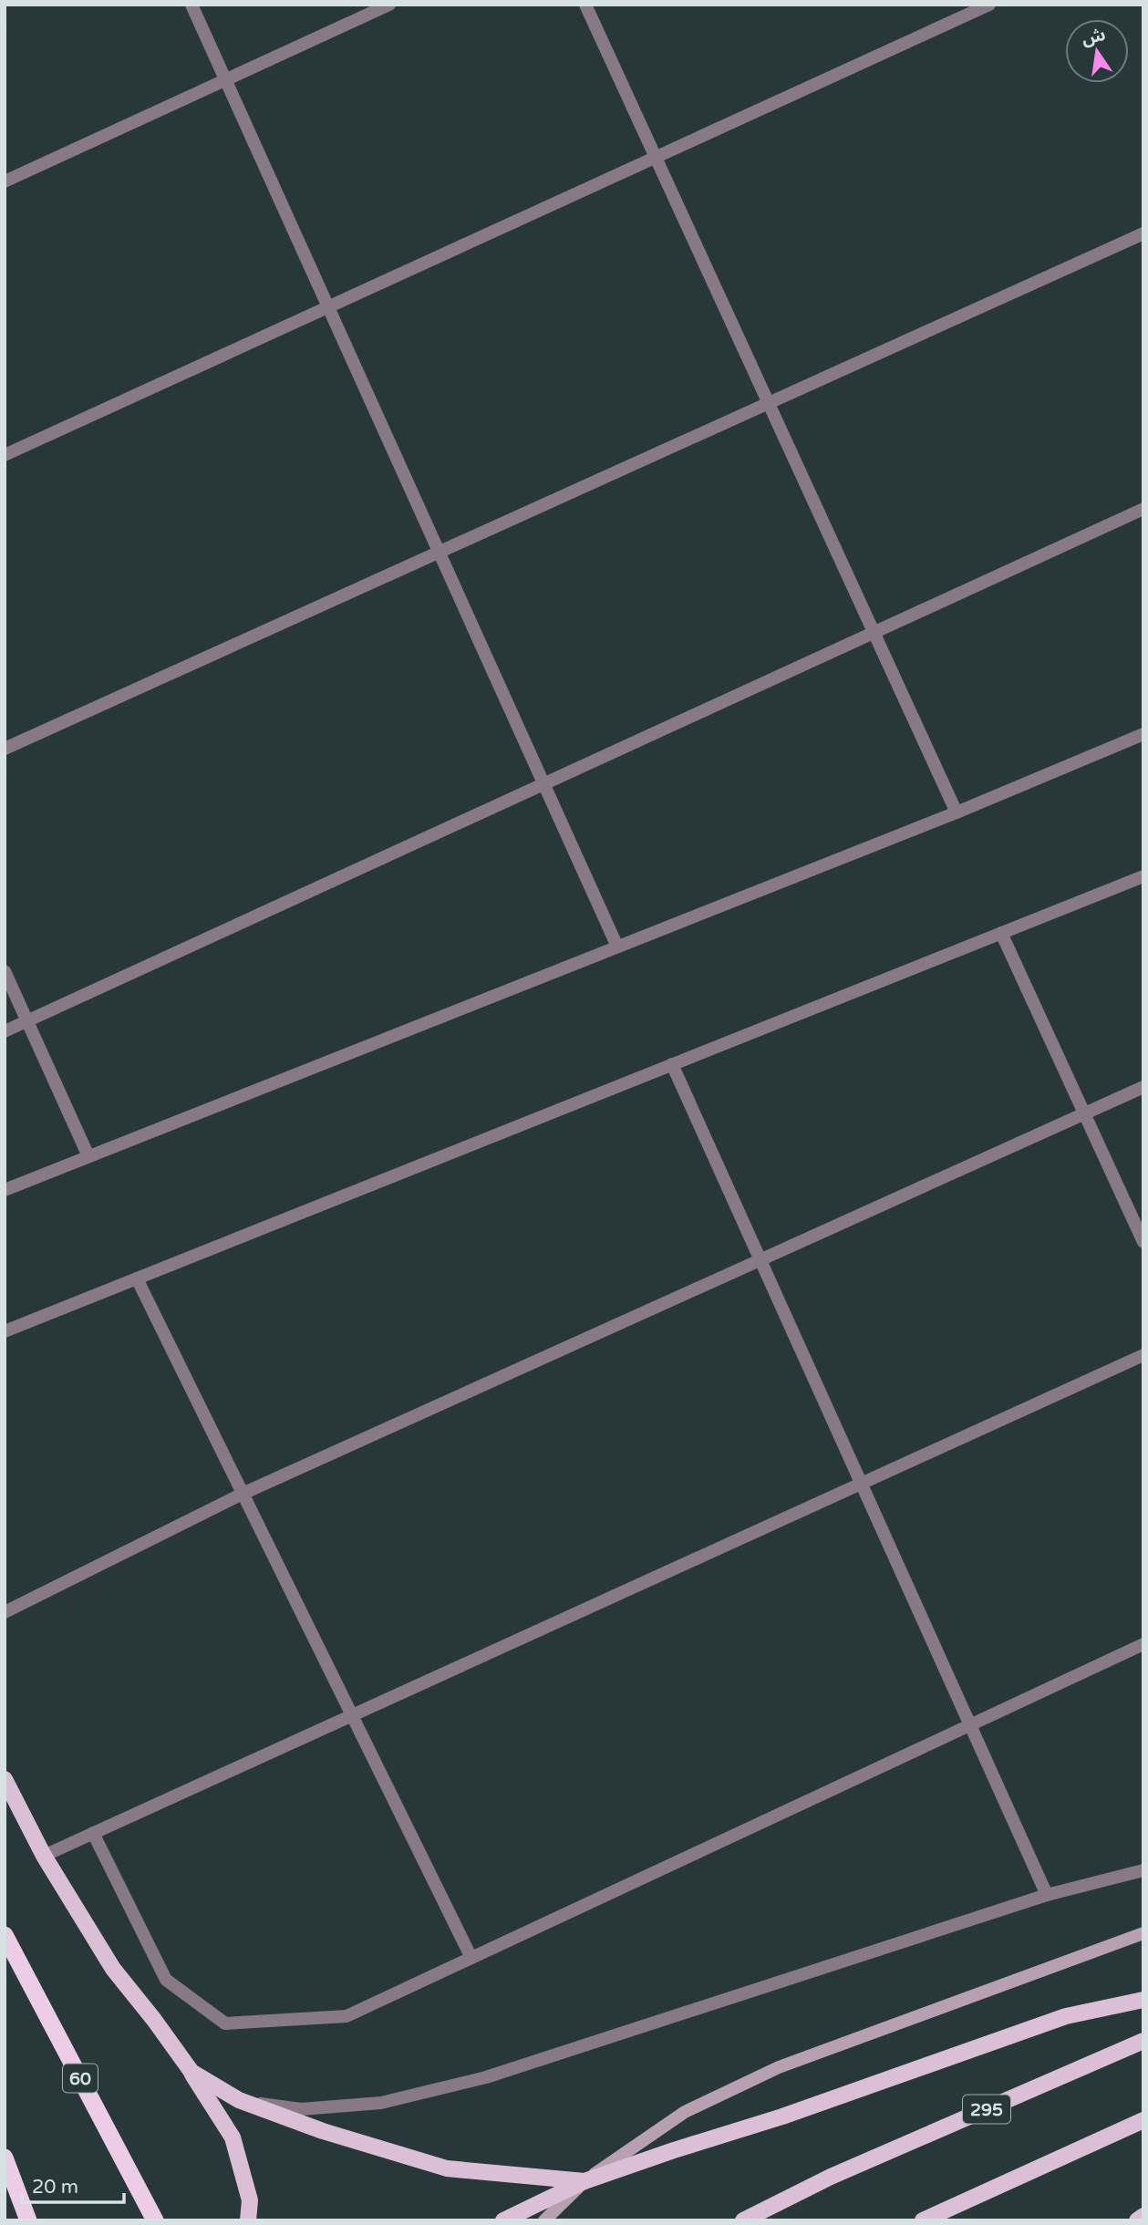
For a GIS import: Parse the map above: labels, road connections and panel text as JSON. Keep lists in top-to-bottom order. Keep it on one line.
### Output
{"streets":{"highway":["60"],"main road":["295"]},"scale_bar":"20 m","north":"top"}
